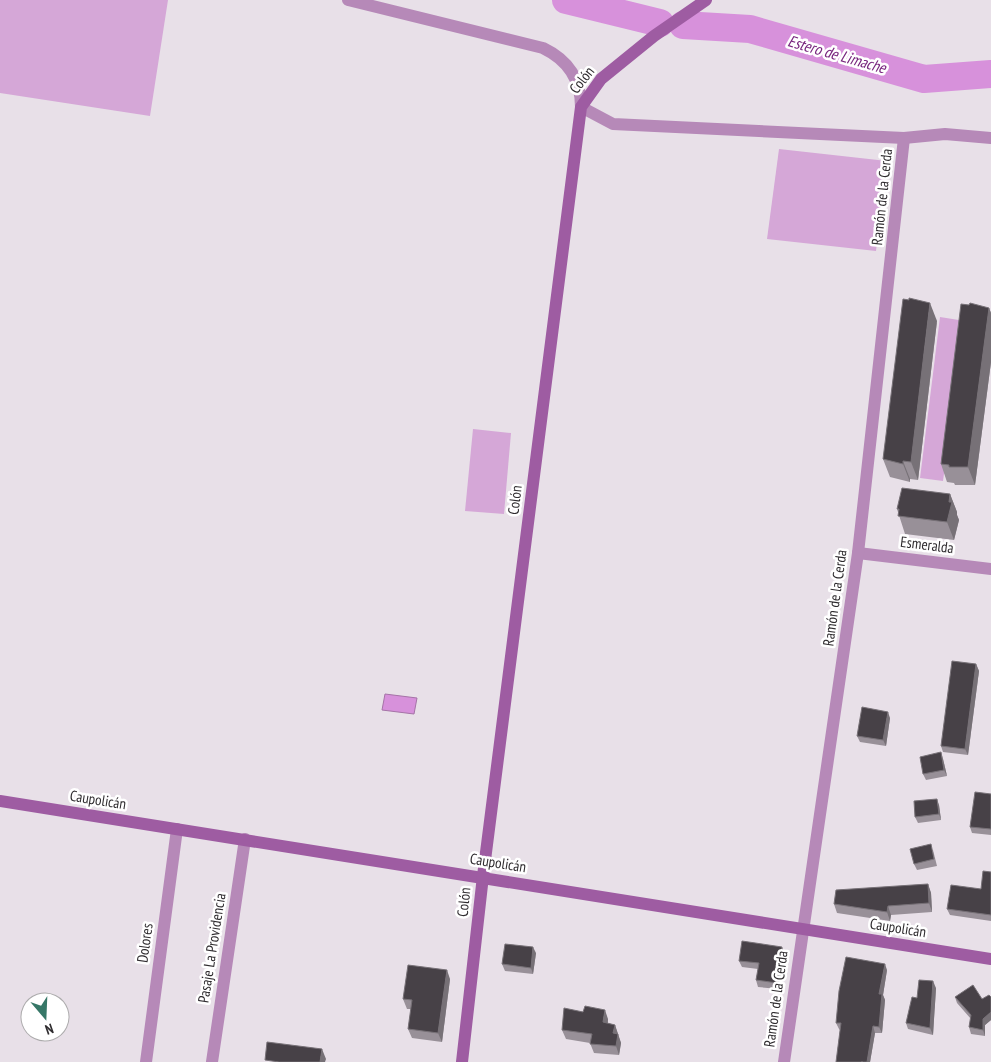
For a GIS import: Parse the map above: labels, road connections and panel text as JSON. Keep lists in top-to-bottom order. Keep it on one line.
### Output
{"streets":{"street":["Colón","Ramón de la Cerda","Esmeralda","Caupolicán","Dolores","Pasaje La Providencia"]},"crossings":[["Colón","Caupolicán"],["Ramón de la Cerda","Esmeralda"],["Ramón de la Cerda","Caupolicán"],["Caupolicán","Dolores"],["Caupolicán","Pasaje La Providencia"]],"water":["Estero de Limache"],"north":"bottom"}
